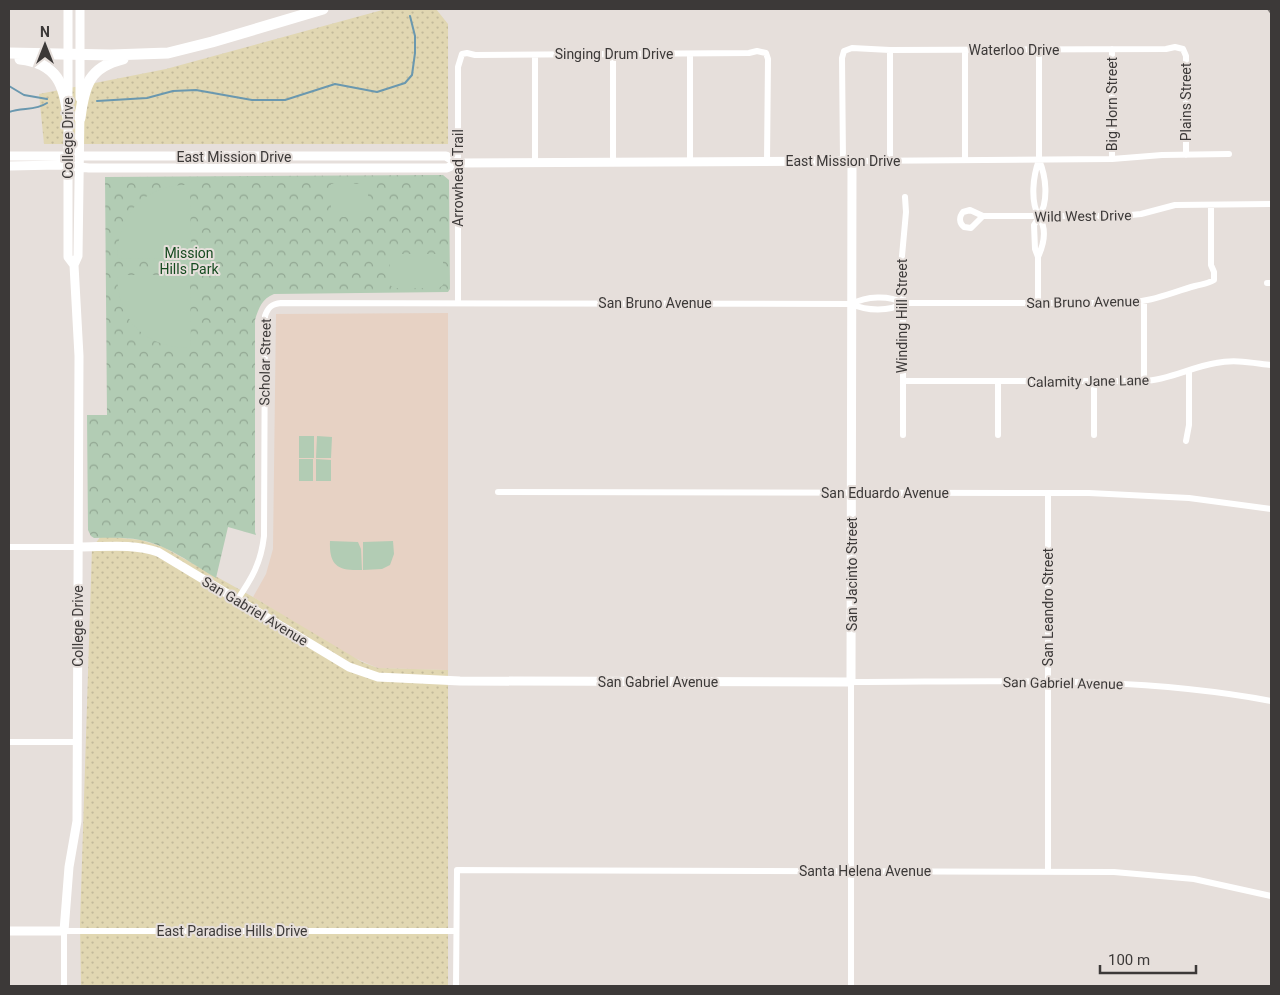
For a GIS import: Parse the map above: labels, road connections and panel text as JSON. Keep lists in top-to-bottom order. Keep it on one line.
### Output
{"streets":{"street":["Waterloo Drive","Singing Drum Drive","Plains Street","Big Horn Street","College Drive","East Mission Drive","Arrowhead Trail","Wild West Drive","San Bruno Avenue","Winding Hill Street","Scholar Street","Calamity Jane Lane","San Eduardo Avenue","San Jacinto Street","San Leandro Street","San Gabriel Avenue","Santa Helena Avenue","East Paradise Hills Drive"]},"crossings":[["Waterloo Drive","Plains Street"],["Waterloo Drive","Big Horn Street"],["Waterloo Drive","San Jacinto Street"],["Singing Drum Drive","East Mission Drive"],["Singing Drum Drive","Arrowhead Trail"],["Plains Street","East Mission Drive"],["Big Horn Street","East Mission Drive"],["College Drive","East Mission Drive"],["College Drive","San Gabriel Avenue"],["College Drive","East Paradise Hills Drive"],["East Mission Drive","Arrowhead Trail"],["East Mission Drive","San Jacinto Street"],["Arrowhead Trail","San Bruno Avenue"],["Arrowhead Trail","Scholar Street"],["Wild West Drive","San Bruno Avenue"],["San Bruno Avenue","Winding Hill Street"],["San Bruno Avenue","Scholar Street"],["San Bruno Avenue","San Jacinto Street"],["Winding Hill Street","Calamity Jane Lane"],["Scholar Street","San Gabriel Avenue"],["San Eduardo Avenue","San Jacinto Street"],["San Eduardo Avenue","San Leandro Street"],["San Jacinto Street","San Gabriel Avenue"],["San Jacinto Street","Santa Helena Avenue"],["San Leandro Street","San Gabriel Avenue"],["San Leandro Street","Santa Helena Avenue"],["Santa Helena Avenue","East Paradise Hills Drive"]],"parks":["Mission Hills Park"],"scale_bar":"100 m","north":"top"}
